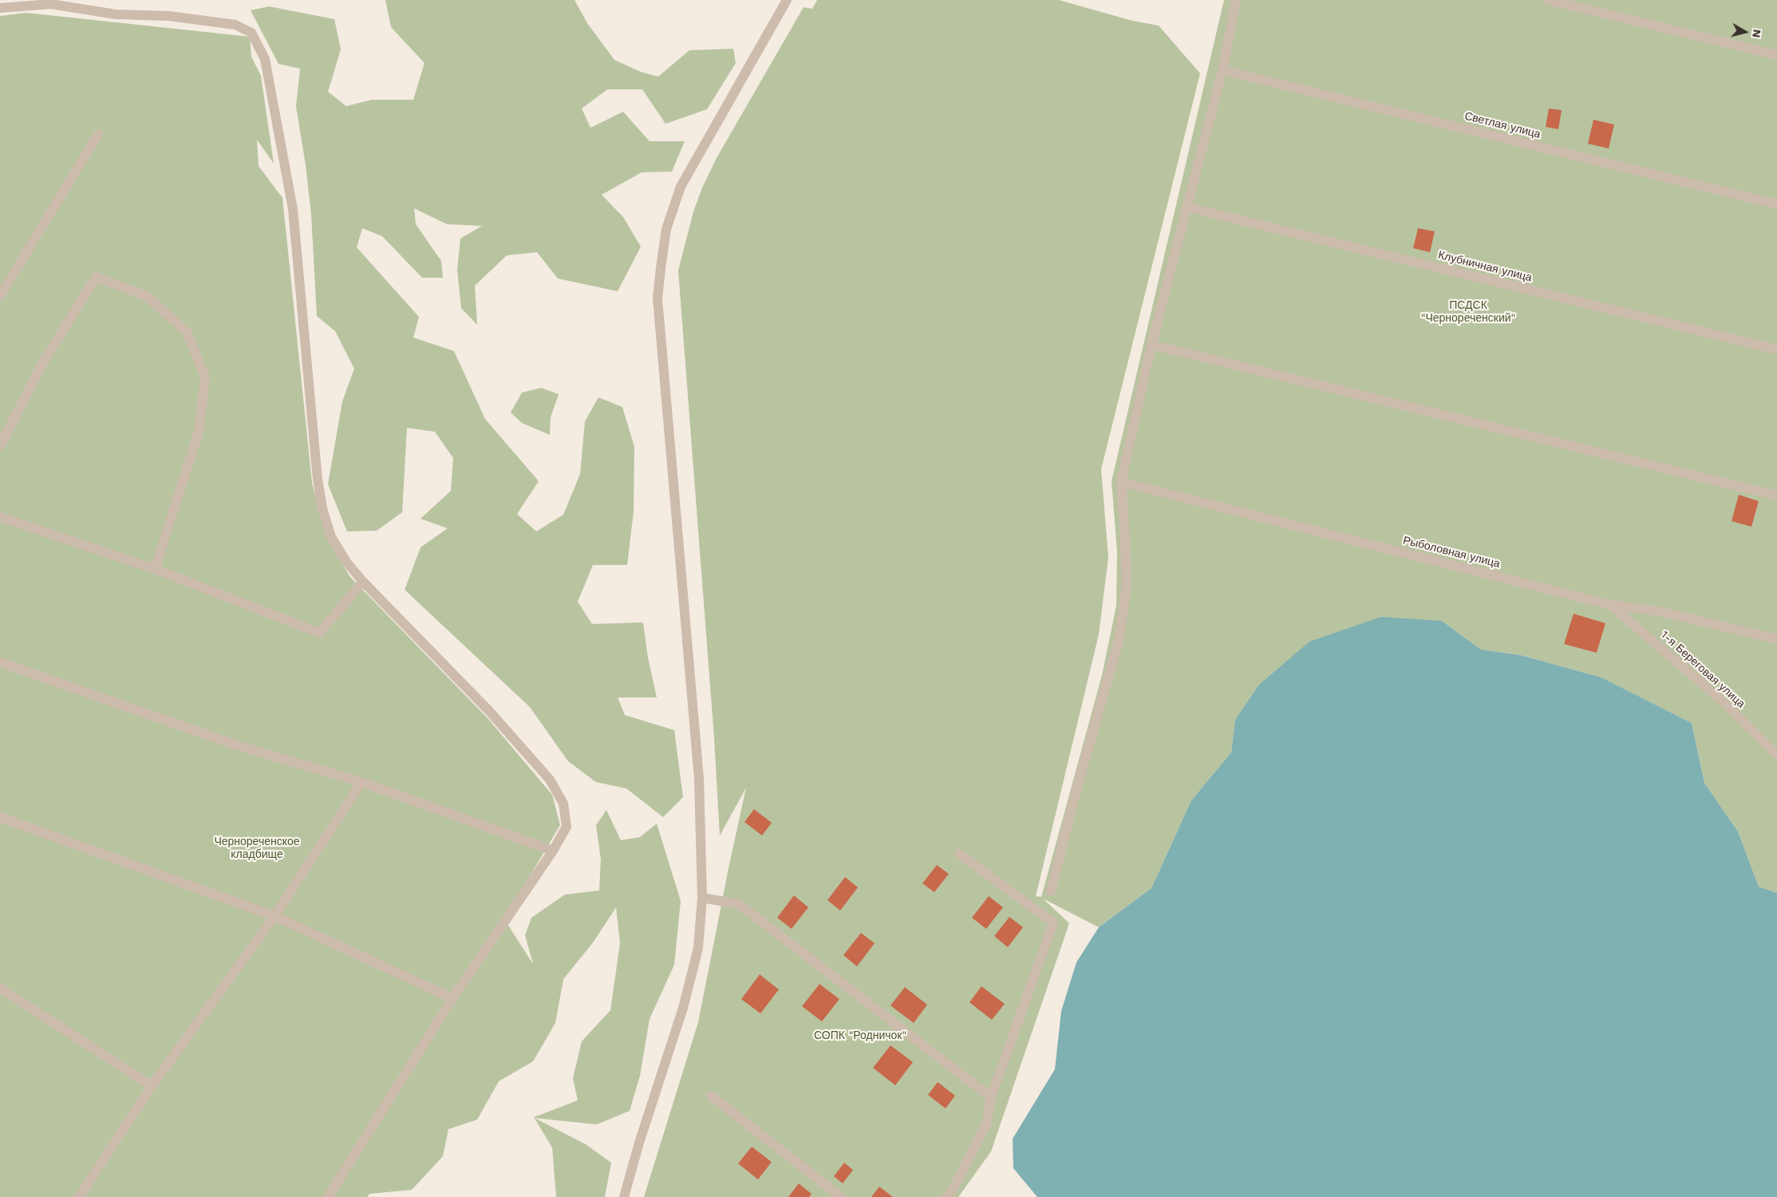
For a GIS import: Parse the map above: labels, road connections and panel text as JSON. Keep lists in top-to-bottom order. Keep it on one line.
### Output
{"streets":{"street":["Светлая улица","Клубничная улица","Рыболовная улица","1-я Береговая улица"]},"crossings":[["Рыболовная улица","1-я Береговая улица"]],"parks":["ПСДСК \"Чернореченский\"","Чернореченское кладбище","СОПК \"Родничок\""],"north":"right"}
